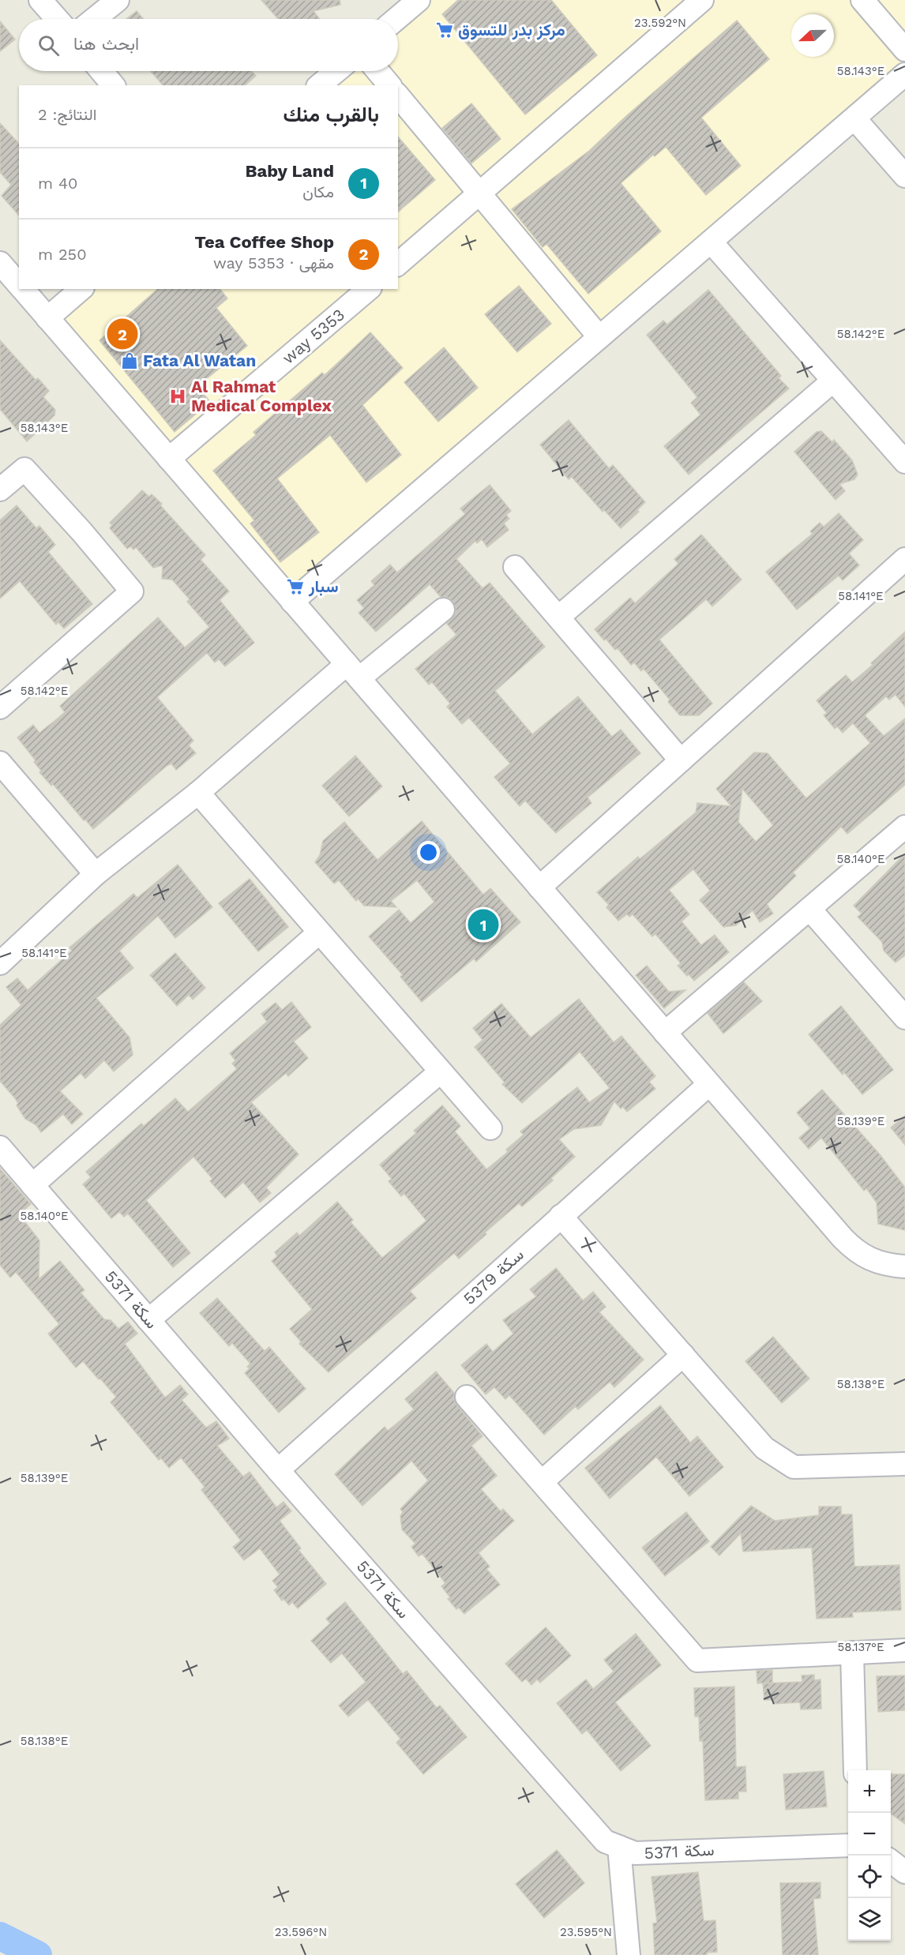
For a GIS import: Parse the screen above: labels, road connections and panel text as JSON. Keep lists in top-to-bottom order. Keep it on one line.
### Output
{"streets":{"street":["way 5353","سكة 5379","سكة 5371"]},"crossings":[["سكة 5379","سكة 5371"]],"places":{"supermarket":["مركز بدر للتسوق","سبار"],"shop":["Fata Al Watan"],"hospital":["Al Rahmat Medical Complex"]},"north":"left","page":{"search":"ابحث هنا","heading":["بالقرب منك","النتائج: 2"],"list":[{"mark":"1","name":"Baby Land","note":"مكان","value":"40 m"},{"mark":"2","name":"Tea Coffee Shop","note":"مقهى · way 5353","value":"250 m"}],"pins":["2","1"],"map_buttons":["+","−"]},"coordinates":["23.592°N","58.143°E","58.142°E","58.141°E","58.140°E","58.139°E","58.138°E","58.137°E","23.596°N","23.595°N"]}
